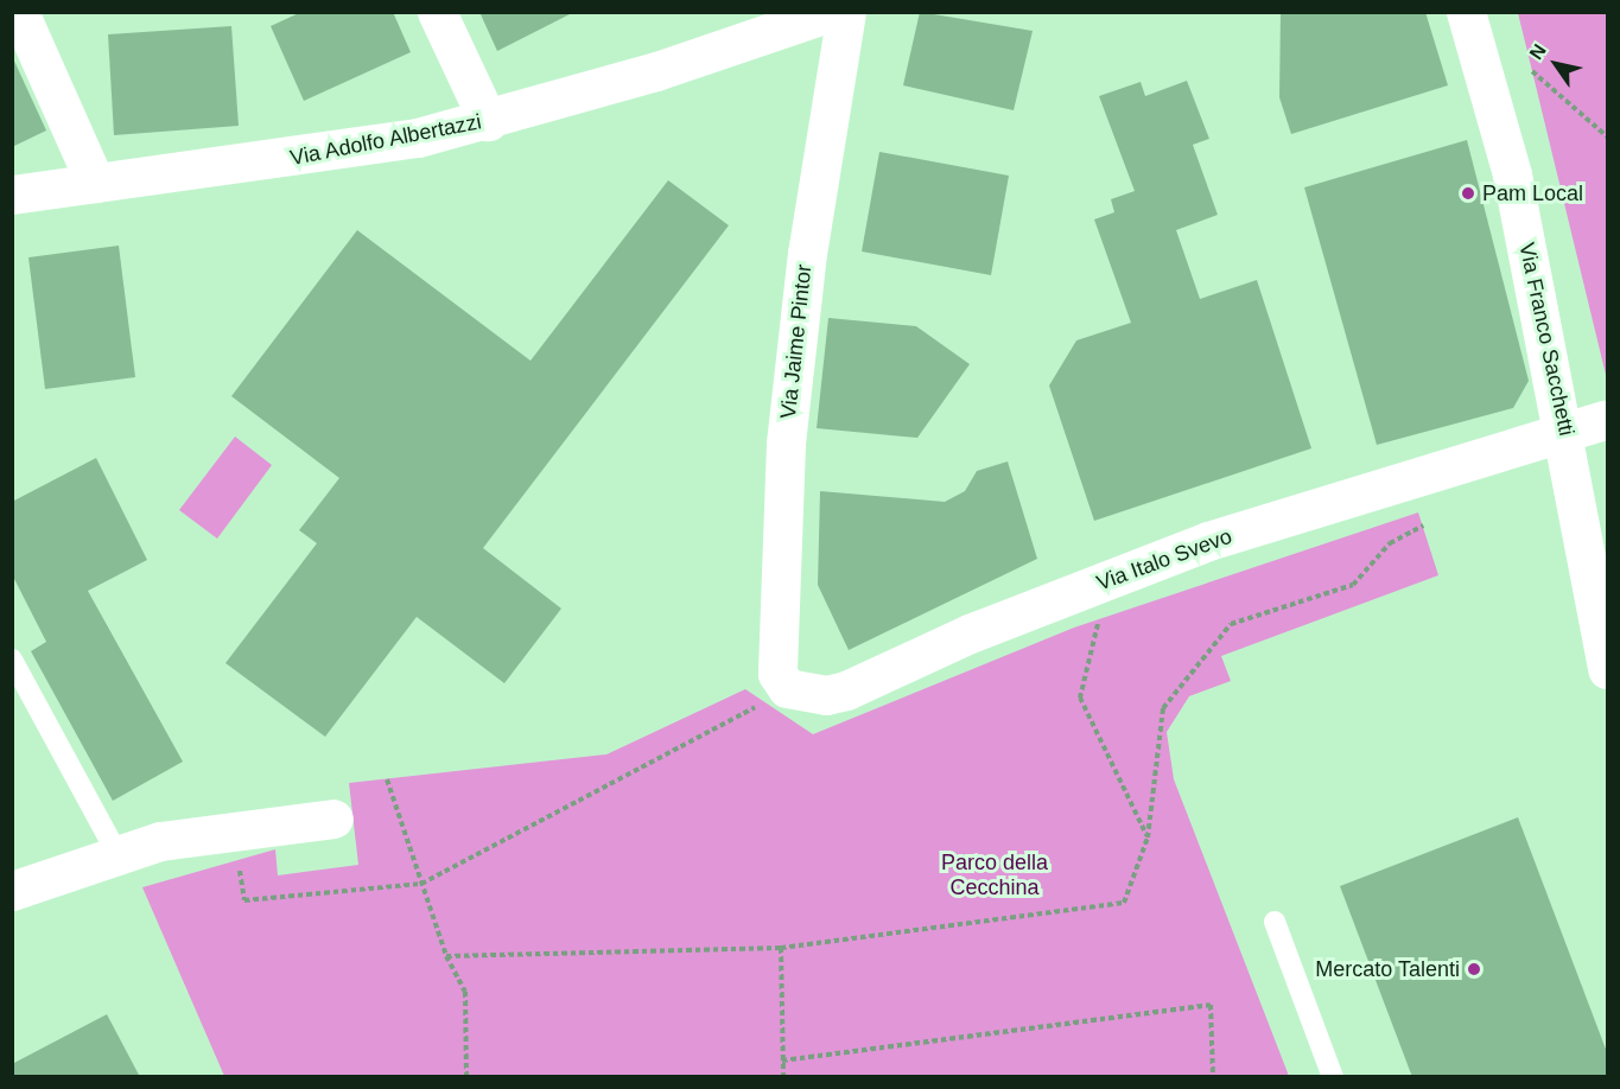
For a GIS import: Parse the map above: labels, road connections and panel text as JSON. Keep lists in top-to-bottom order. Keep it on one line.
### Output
{"streets":{"street":["Via Adolfo Albertazzi","Via Franco Sacchetti","Via Jaime Pintor","Via Italo Svevo"]},"crossings":[["Via Franco Sacchetti","Via Italo Svevo"],["Via Jaime Pintor","Via Italo Svevo"]],"parks":["Parco della Cecchina"],"places":["Pam Local","Mercato Talenti"],"north":"top left"}
